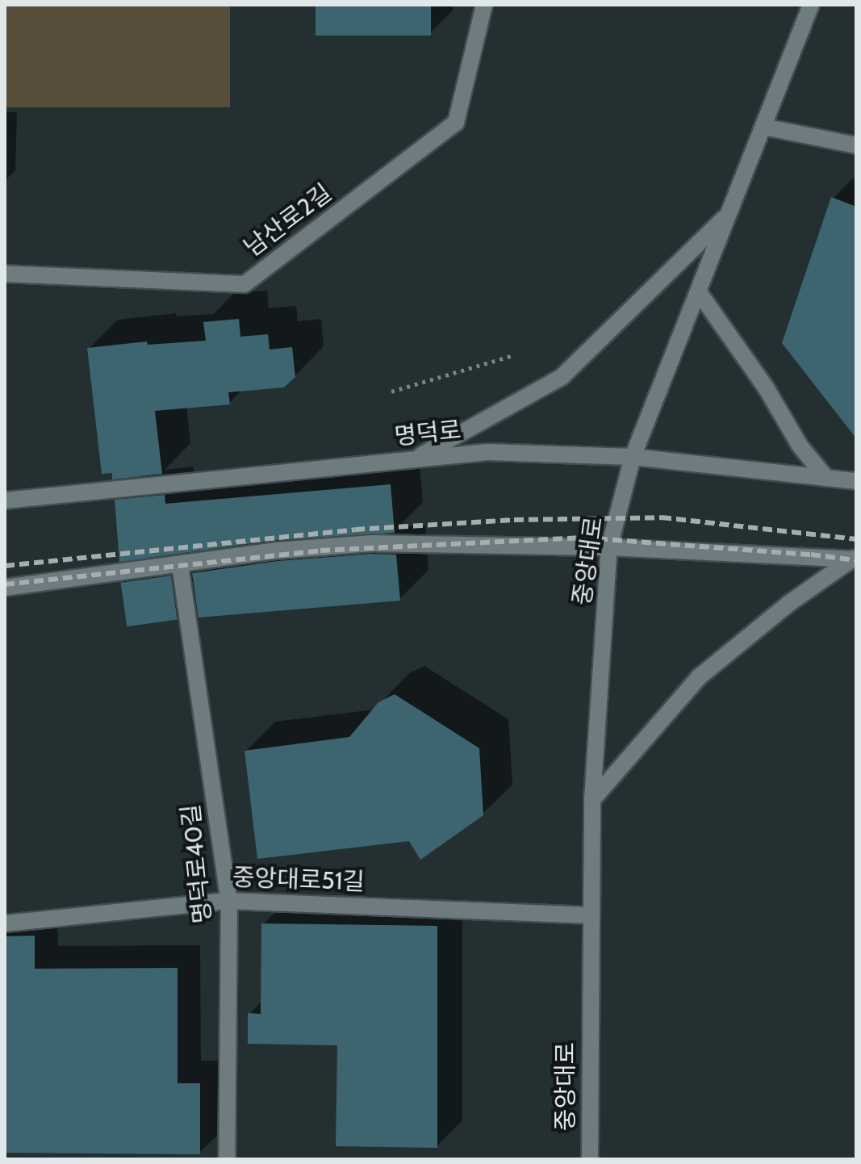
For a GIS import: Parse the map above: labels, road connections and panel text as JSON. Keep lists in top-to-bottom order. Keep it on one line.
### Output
{"streets":{"main road":["남산로2길","명덕로","중앙대로","명덕로40길","중앙대로51길"]},"crossings":[["명덕로","중앙대로"],["중앙대로","중앙대로51길"],["명덕로40길","중앙대로51길"]]}
